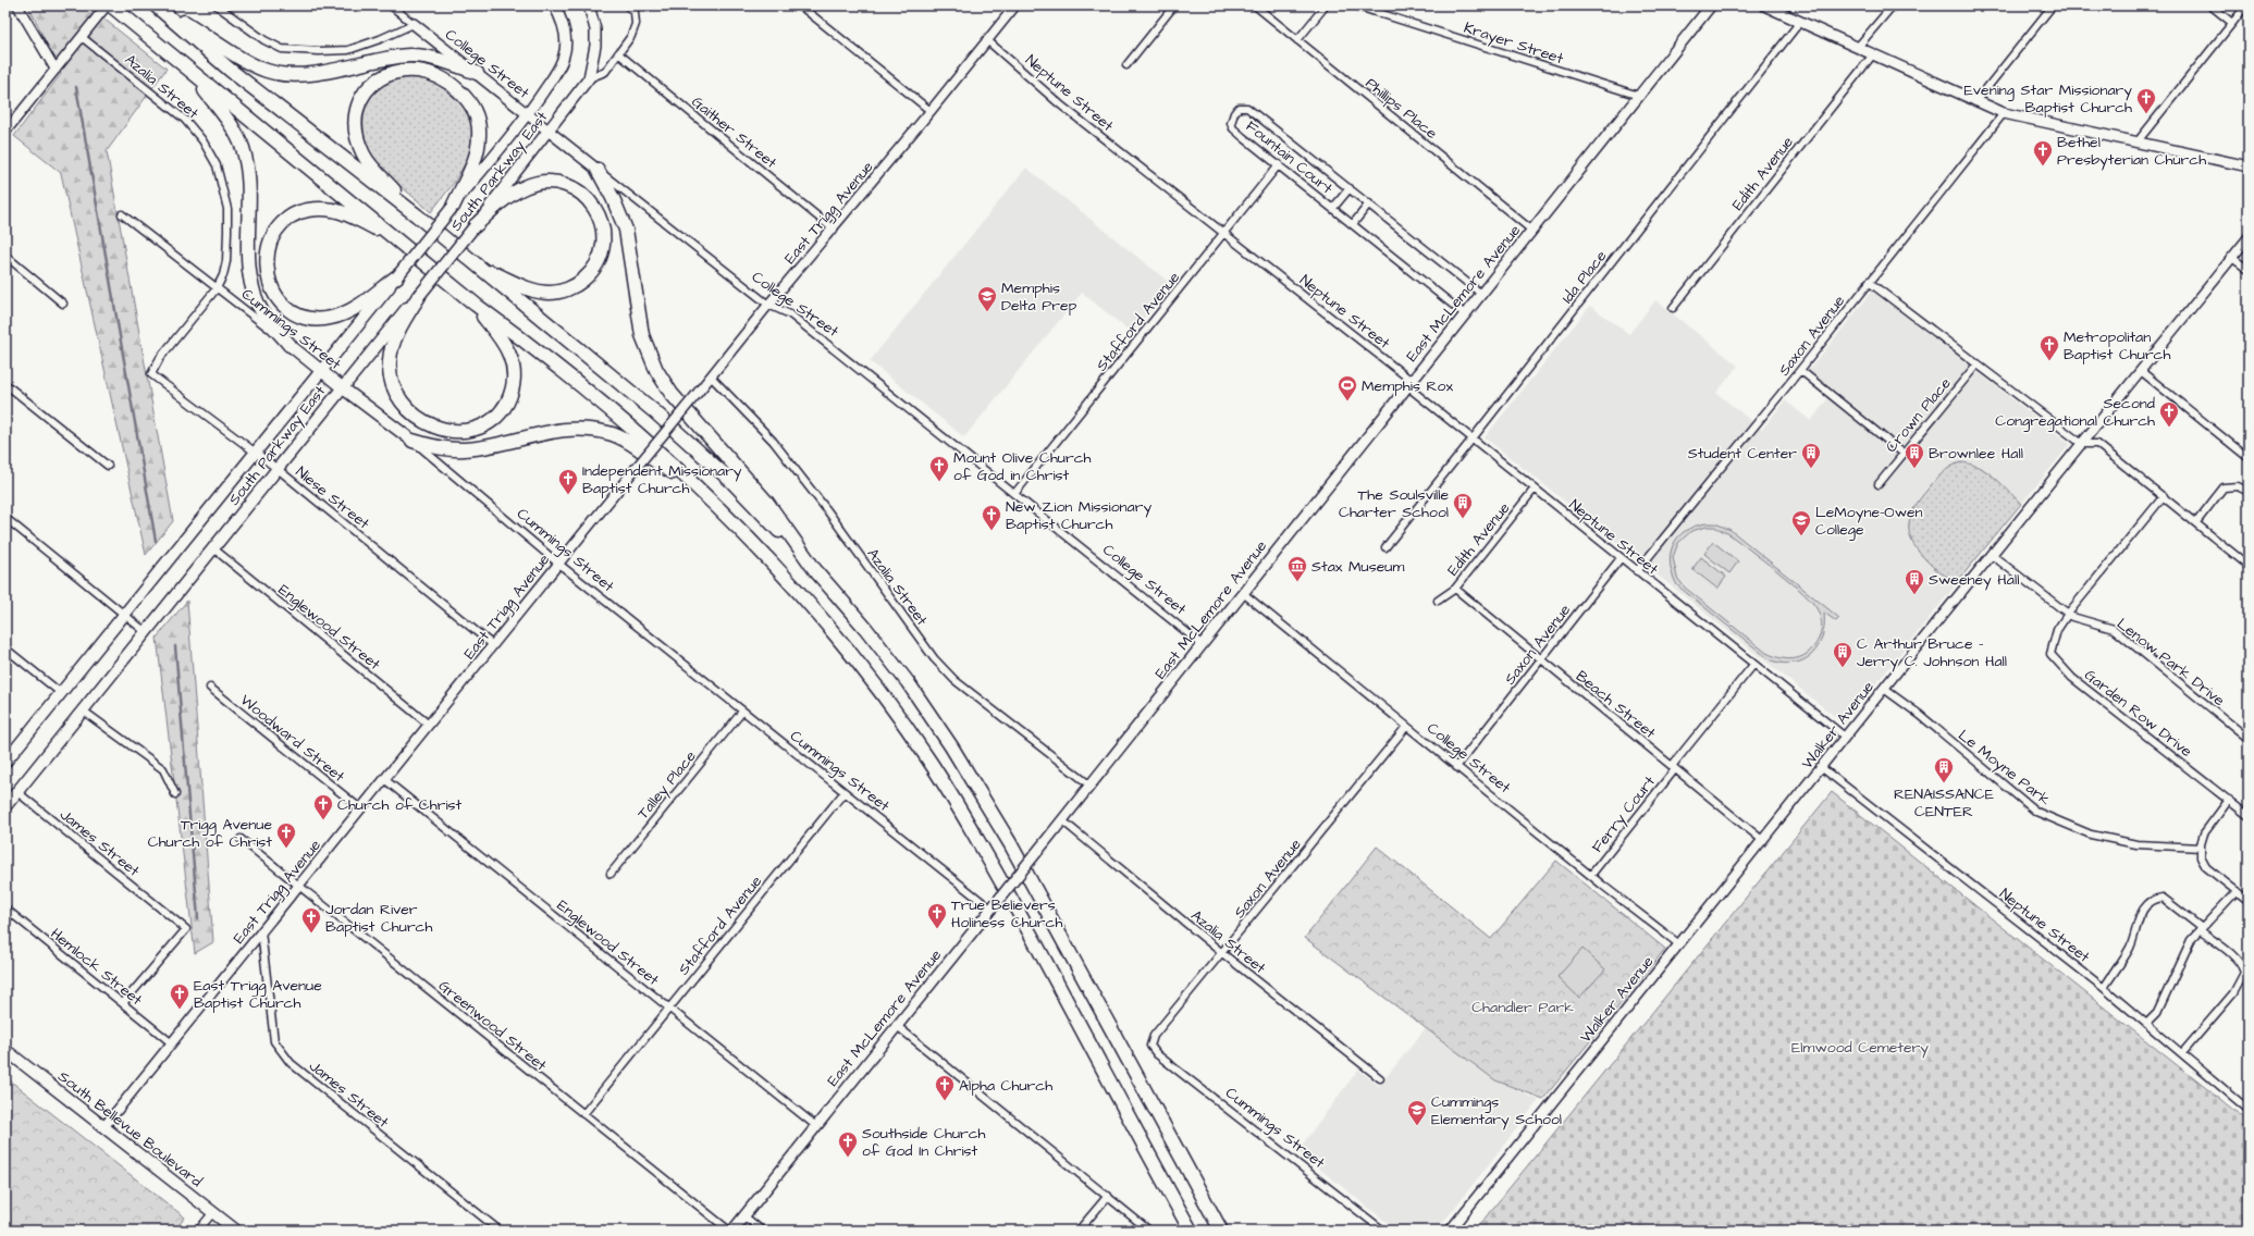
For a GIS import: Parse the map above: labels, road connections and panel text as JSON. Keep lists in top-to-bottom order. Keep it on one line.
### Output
{"streets":{"main road":["College Street","South Parkway East","East McLemore Avenue","Cummings Street","South Bellevue Boulevard"],"street":["Krayer Street","Azalia Street","Neptune Street","Phillips Place","Gaither Street","Fountain Court","Edith Avenue","East Trigg Avenue","Ida Place","Stafford Avenue","Saxon Avenue","Crown Place","Niese Street","Englewood Street","Lenow Park Drive","Beach Street","Garden Row Drive","Walker Avenue","Woodward Street","Le Moyne Park","Talley Place","Ferry Court","James Street","Hemlock Street","Greenwood Street"]},"crossings":[["Krayer Street","East McLemore Avenue"],["College Street","South Parkway East"],["College Street","East Trigg Avenue"],["College Street","East McLemore Avenue"],["College Street","Stafford Avenue"],["College Street","Saxon Avenue"],["College Street","Walker Avenue"],["College Street","Ferry Court"],["Azalia Street","East Trigg Avenue"],["Azalia Street","East McLemore Avenue"],["Azalia Street","Cummings Street"],["Azalia Street","Saxon Avenue"],["Azalia Street","Niese Street"],["Neptune Street","Edith Avenue"],["Neptune Street","East Trigg Avenue"],["Neptune Street","Ida Place"],["Neptune Street","East McLemore Avenue"],["Neptune Street","Stafford Avenue"],["Neptune Street","Saxon Avenue"],["Neptune Street","Walker Avenue"],["Neptune Street","Ferry Court"],["Phillips Place","East McLemore Avenue"],["Gaither Street","East Trigg Avenue"],["Fountain Court","East McLemore Avenue"],["Fountain Court","Stafford Avenue"],["South Parkway East","Cummings Street"],["South Parkway East","Niese Street"],["South Parkway East","Englewood Street"],["South Parkway East","James Street"],["Edith Avenue","Beach Street"],["East Trigg Avenue","Cummings Street"],["East Trigg Avenue","Niese Street"],["East Trigg Avenue","Englewood Street"],["East Trigg Avenue","Woodward Street"],["East Trigg Avenue","James Street"],["East Trigg Avenue","Hemlock Street"],["East Trigg Avenue","Greenwood Street"],["East Trigg Avenue","South Bellevue Boulevard"],["East McLemore Avenue","Cummings Street"],["East McLemore Avenue","Englewood Street"],["East McLemore Avenue","Greenwood Street"],["Stafford Avenue","Cummings Street"],["Stafford Avenue","Englewood Street"],["Stafford Avenue","Greenwood Street"],["Cummings Street","Saxon Avenue"],["Cummings Street","Talley Place"],["Saxon Avenue","Beach Street"],["Lenow Park Drive","Garden Row Drive"],["Beach Street","Walker Avenue"],["Beach Street","Ferry Court"],["Walker Avenue","Le Moyne Park"],["James Street","Hemlock Street"]],"parks":["Chandler Park","Elmwood Cemetery"],"places":{"church":["Evening Star Missionary Baptist Church","Bethel Presbyterian Church","Metropolitan Baptist Church","Second Congregational Church","Mount Olive Church of God in Christ","Independent Missionary Baptist Church","New Zion Missionary Baptist Church","Church of Christ","Trigg Avenue Church of Christ","True Believers Holiness Church","Jordan River Baptist Church","East Trigg Avenue Baptist Church","Alpha Church","Southside Church of God In Christ"],"school or university":["Memphis Delta Prep","LeMoyne-Owen College","Cummings Elementary School"],"sports":["Memphis Rox"],"building":["Student Center","Brownlee Hall","The Soulsville Charter School","Sweeney Hall","C Arthur Bruce - Jerry C. Johnson Hall","RENAISSANCE CENTER"],"museum":["Stax Museum"]}}
